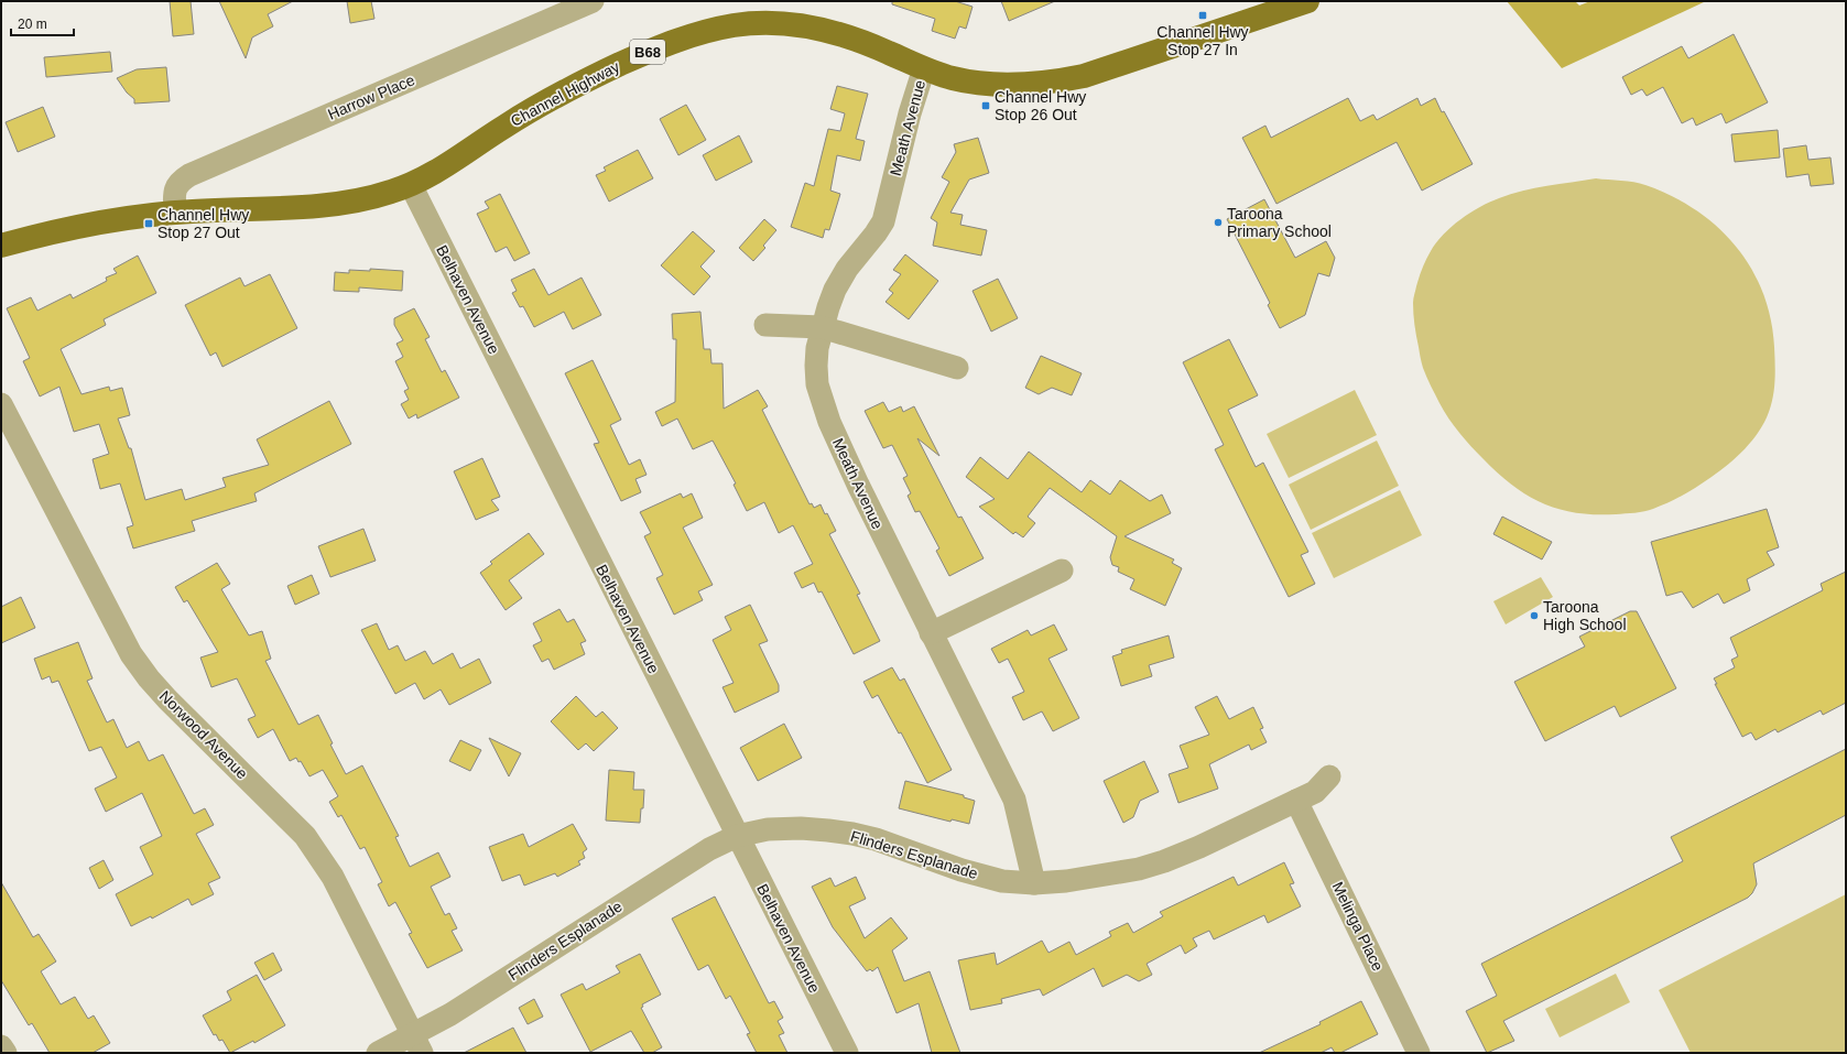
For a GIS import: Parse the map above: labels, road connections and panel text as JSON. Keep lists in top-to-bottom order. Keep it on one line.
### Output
{"streets":{"main road":["B68","Channel Highway"],"street":["Harrow Place","Meath Avenue","Belhaven Avenue","Norwood Avenue","Flinders Esplanade","Melinga Place"]},"crossings":[["Channel Highway","Harrow Place"],["Channel Highway","Meath Avenue"],["Channel Highway","Belhaven Avenue"],["Meath Avenue","Flinders Esplanade"],["Belhaven Avenue","Flinders Esplanade"],["Norwood Avenue","Flinders Esplanade"],["Flinders Esplanade","Melinga Place"]],"places":{"transit":["Channel Hwy Stop 27 In","Channel Hwy Stop 26 Out","Channel Hwy Stop 27 Out"],"other":["Taroona Primary School","Taroona High School"]},"scale_bar":"20 m"}
